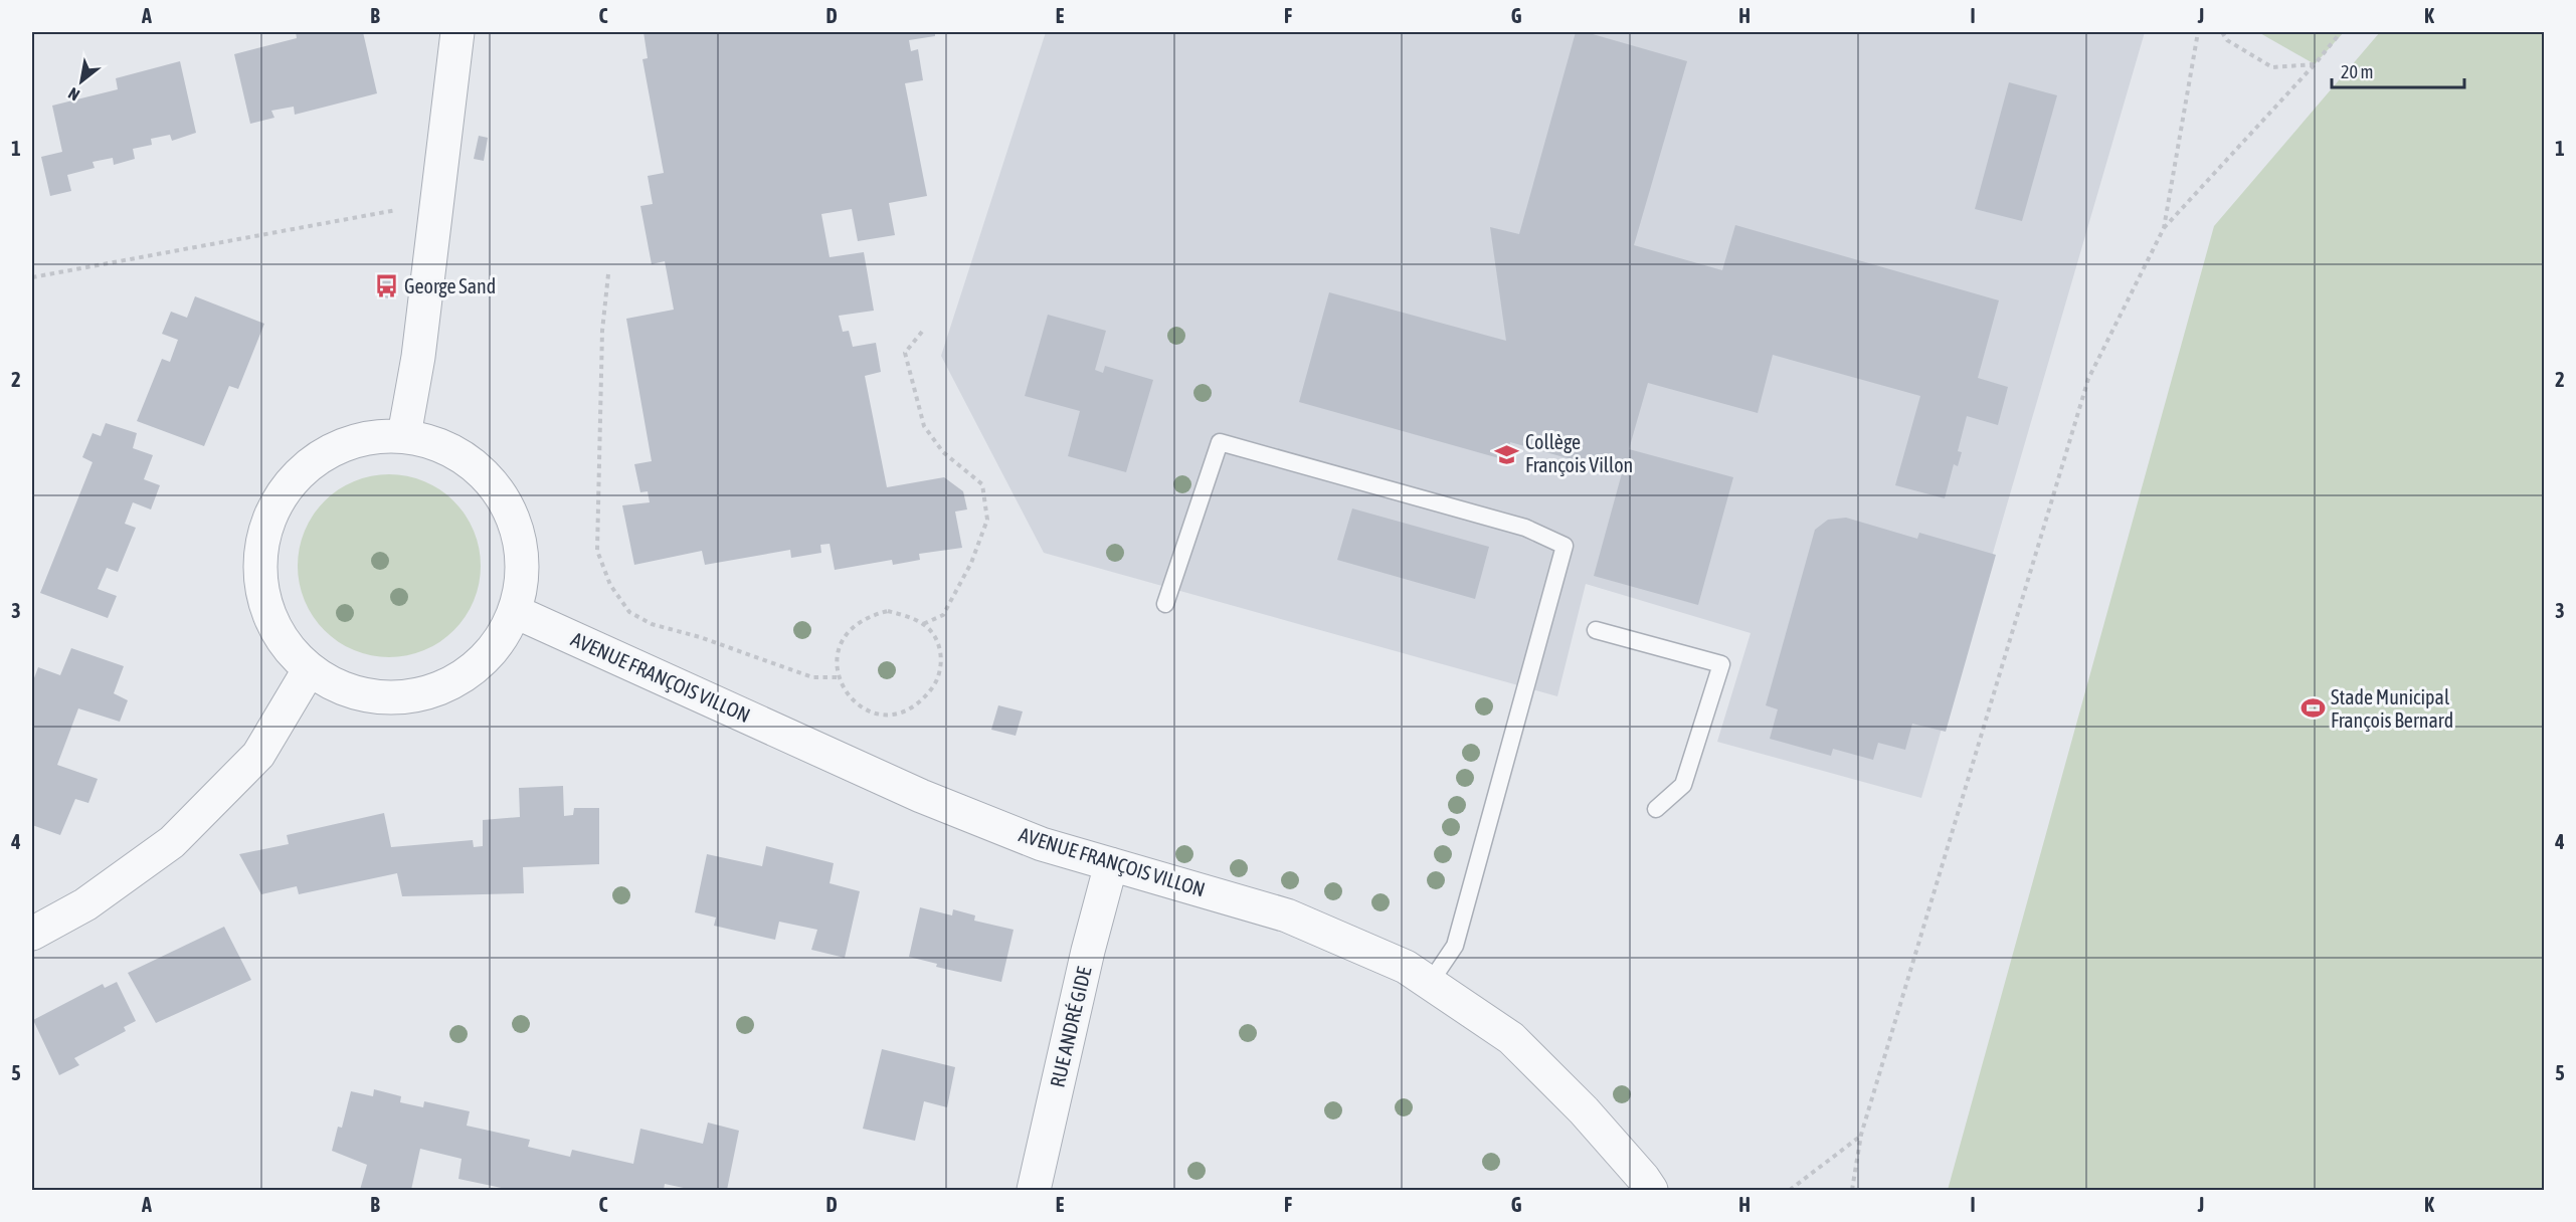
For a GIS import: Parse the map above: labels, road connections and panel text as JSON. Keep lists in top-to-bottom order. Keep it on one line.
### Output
{"streets":{"street":["AVENUE FRANÇOIS VILLON","RUE ANDRÉ GIDE"]},"crossings":[["AVENUE FRANÇOIS VILLON","RUE ANDRÉ GIDE"]],"places":{"bus stop":["George Sand"],"school or university":["Collège François Villon"],"sports":["Stade Municipal François Bernard"]},"scale_bar":"20 m","north":"bottom left","grid":{"columns":["A","B","C","D","E","F","G","H","I","J","K"],"rows":["1","2","3","4","5"]}}
